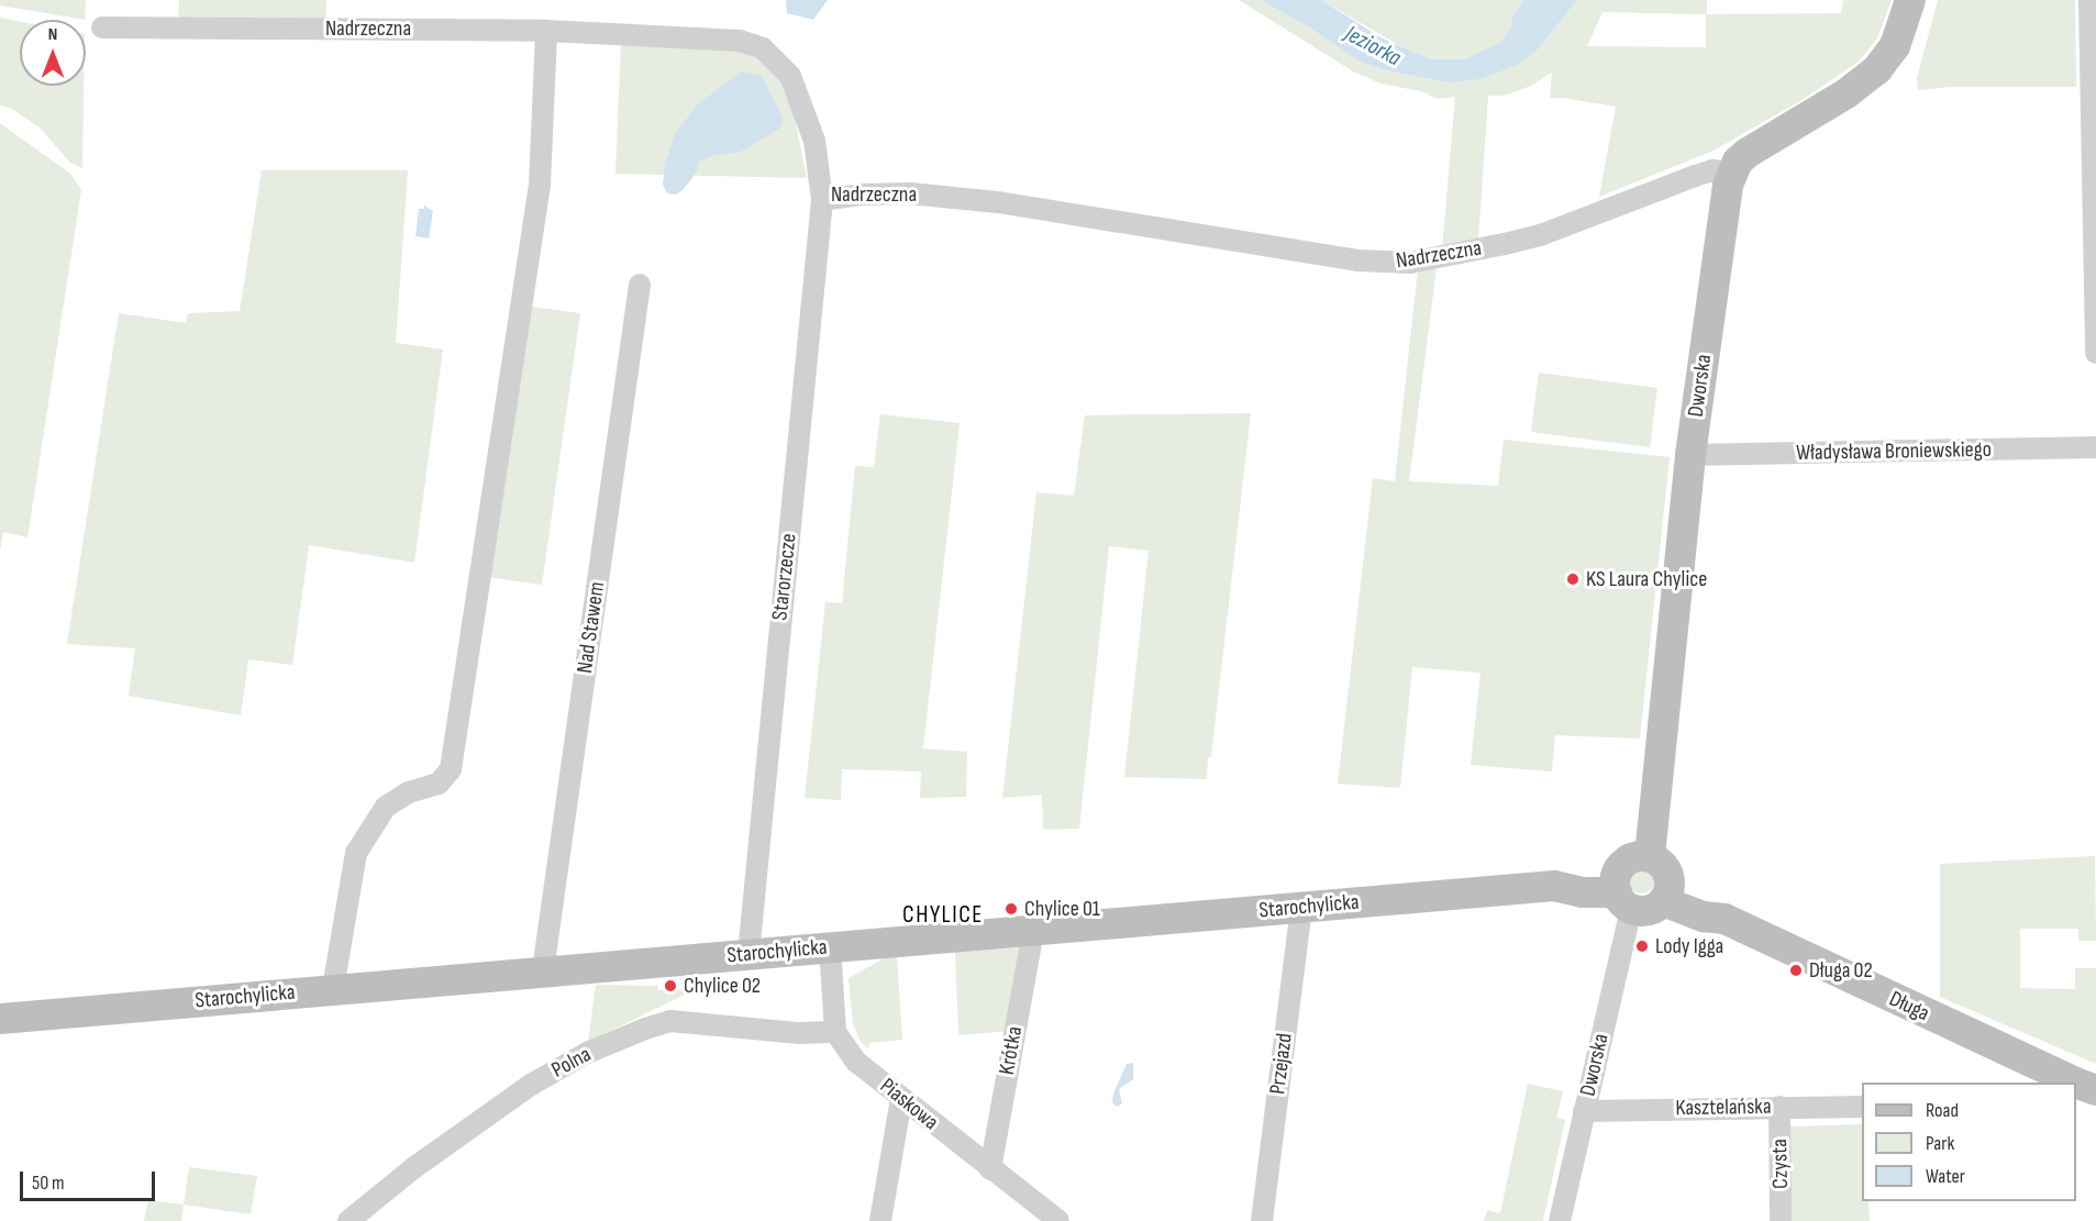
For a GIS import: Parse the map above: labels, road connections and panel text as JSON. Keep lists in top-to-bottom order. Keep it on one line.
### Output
{"streets":{"street":["Nadrzeczna","Dworska","Władysława Broniewskiego","Starorzecze","Nad Stawem","Starochylicka","Długa","Krótka","Polna","Przejazd","Piaskowa","Kasztelańska","Czysta"]},"crossings":[["Nadrzeczna","Dworska"],["Nadrzeczna","Starorzecze"],["Dworska","Władysława Broniewskiego"],["Dworska","Starochylicka"],["Dworska","Długa"],["Dworska","Kasztelańska"],["Starorzecze","Starochylicka"],["Nad Stawem","Starochylicka"],["Starochylicka","Długa"],["Starochylicka","Krótka"],["Starochylicka","Przejazd"],["Krótka","Piaskowa"],["Polna","Piaskowa"],["Kasztelańska","Czysta"]],"districts":["CHYLICE"],"water":["Jeziorka"],"places":["KS Laura Chylice","Chylice 01","Lody Igga","Długa 02","Chylice 02"],"legend":["Road","Park","Water"],"scale_bar":"50 m","north":"top"}
